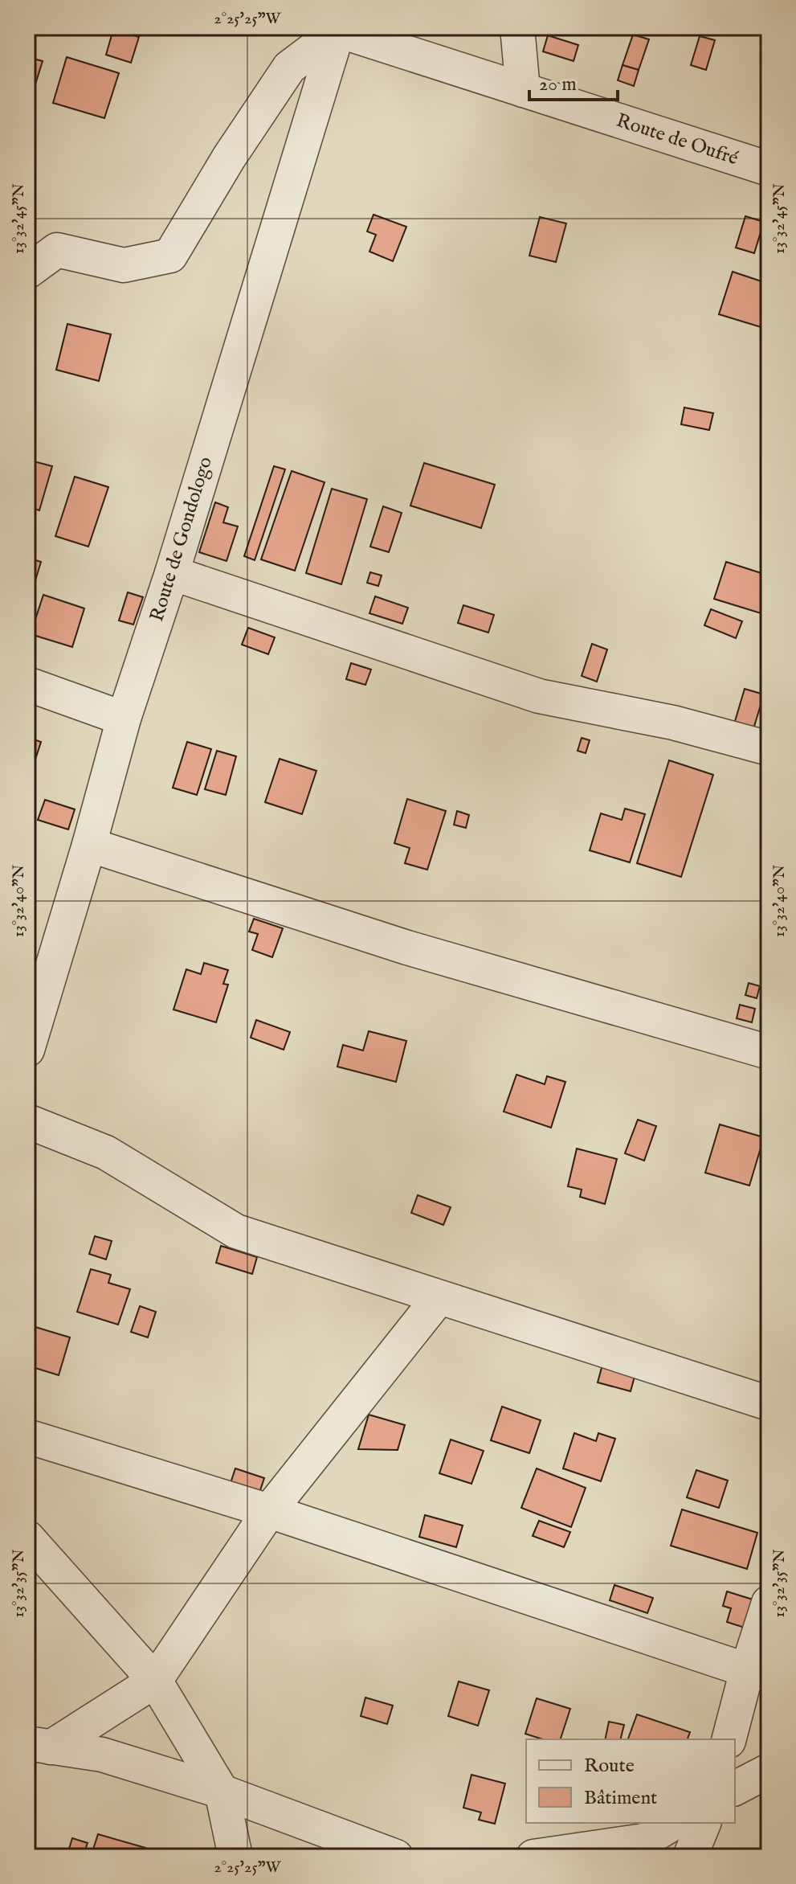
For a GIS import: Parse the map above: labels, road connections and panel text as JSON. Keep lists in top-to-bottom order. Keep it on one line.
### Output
{"streets":{"street":["Route de Oufré","Route de Gondologo"]},"crossings":[["Route de Oufré","Route de Gondologo"]],"legend":["Route","Bâtiment"],"scale_bar":"20 m","coordinates":["2°25'25\"W","13°32'45\"N","13°32'40\"N","13°32'35\"N"]}
